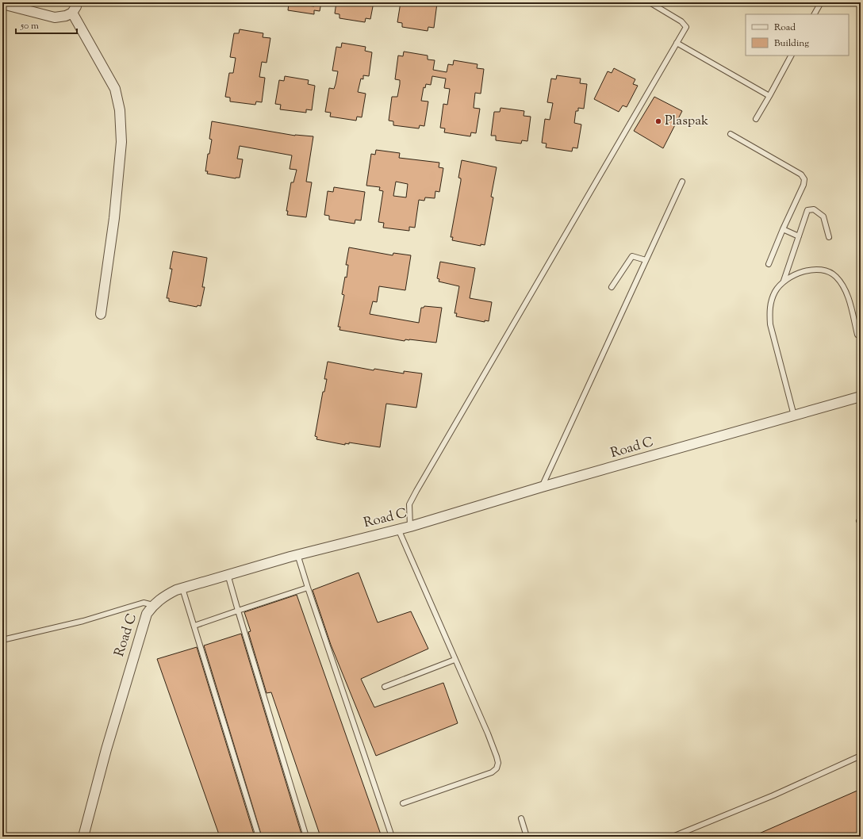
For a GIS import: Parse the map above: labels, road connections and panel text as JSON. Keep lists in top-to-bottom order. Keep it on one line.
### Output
{"streets":{"street":["Road C"]},"places":["Plaspak"],"legend":["Road","Building"],"scale_bar":"50 m"}
